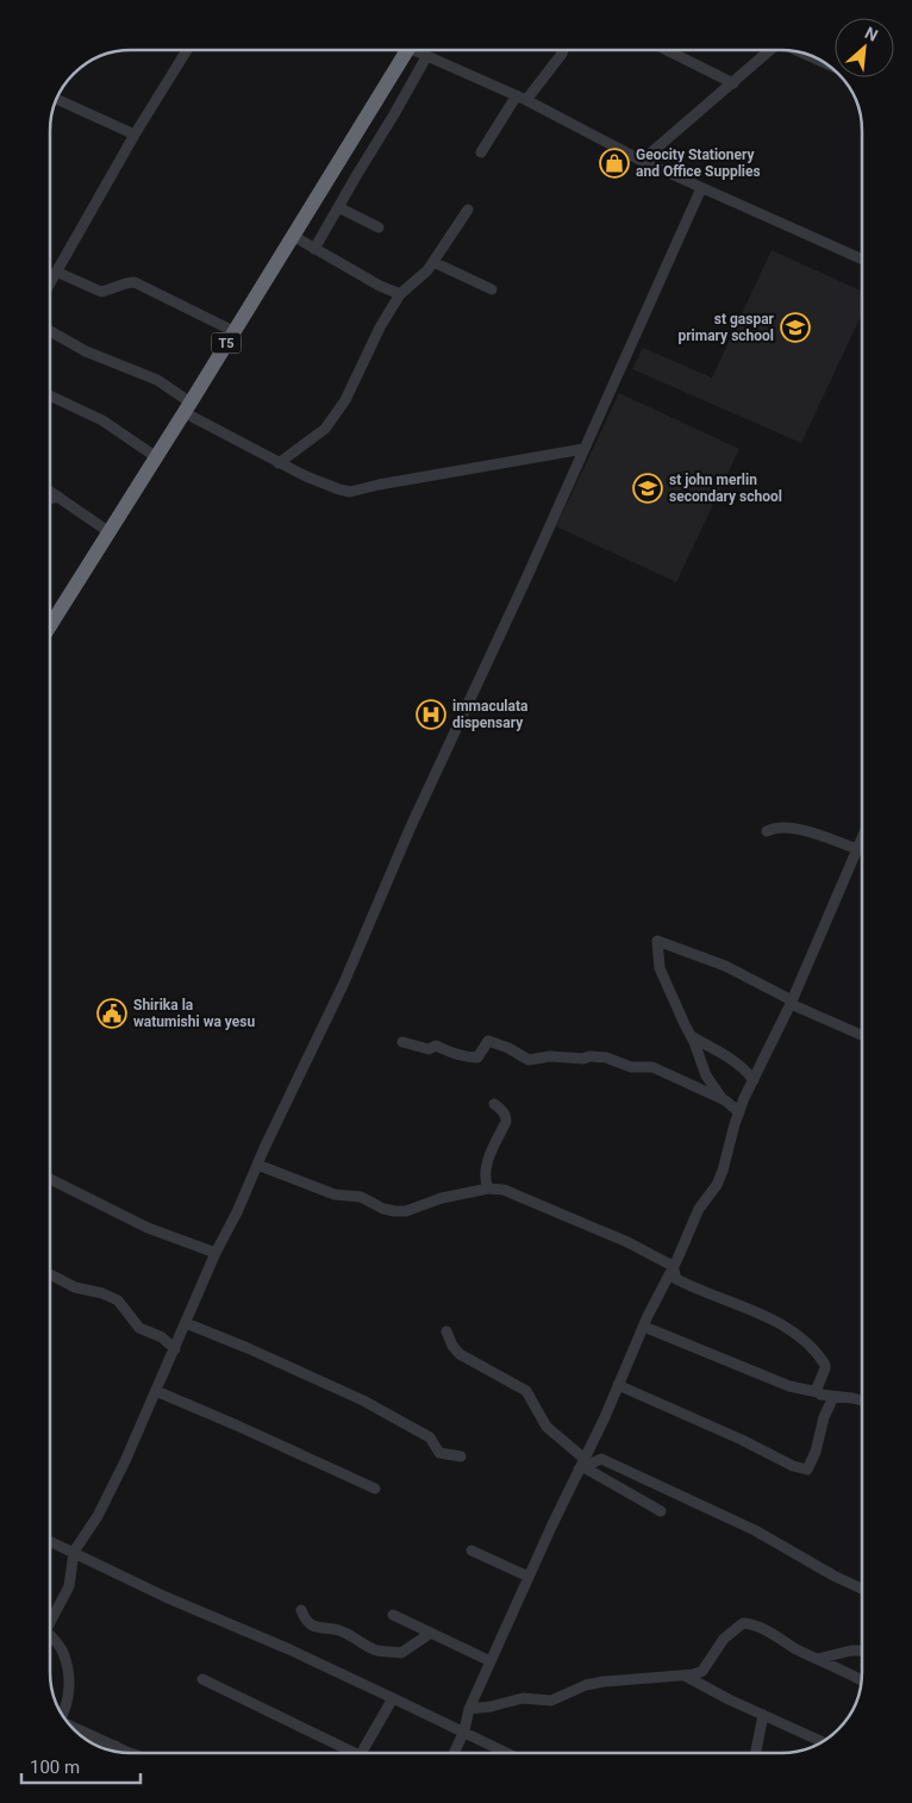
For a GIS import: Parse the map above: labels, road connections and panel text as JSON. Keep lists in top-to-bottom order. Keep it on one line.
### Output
{"streets":{"highway":["T5"]},"places":{"shop":["Geocity Stationery and Office Supplies"],"school or university":["st gaspar primary school","st john merlin secondary school"],"hospital":["immaculata dispensary"],"public building":["Shirika la watumishi wa yesu"]},"scale_bar":"100 m","north":"top right"}
